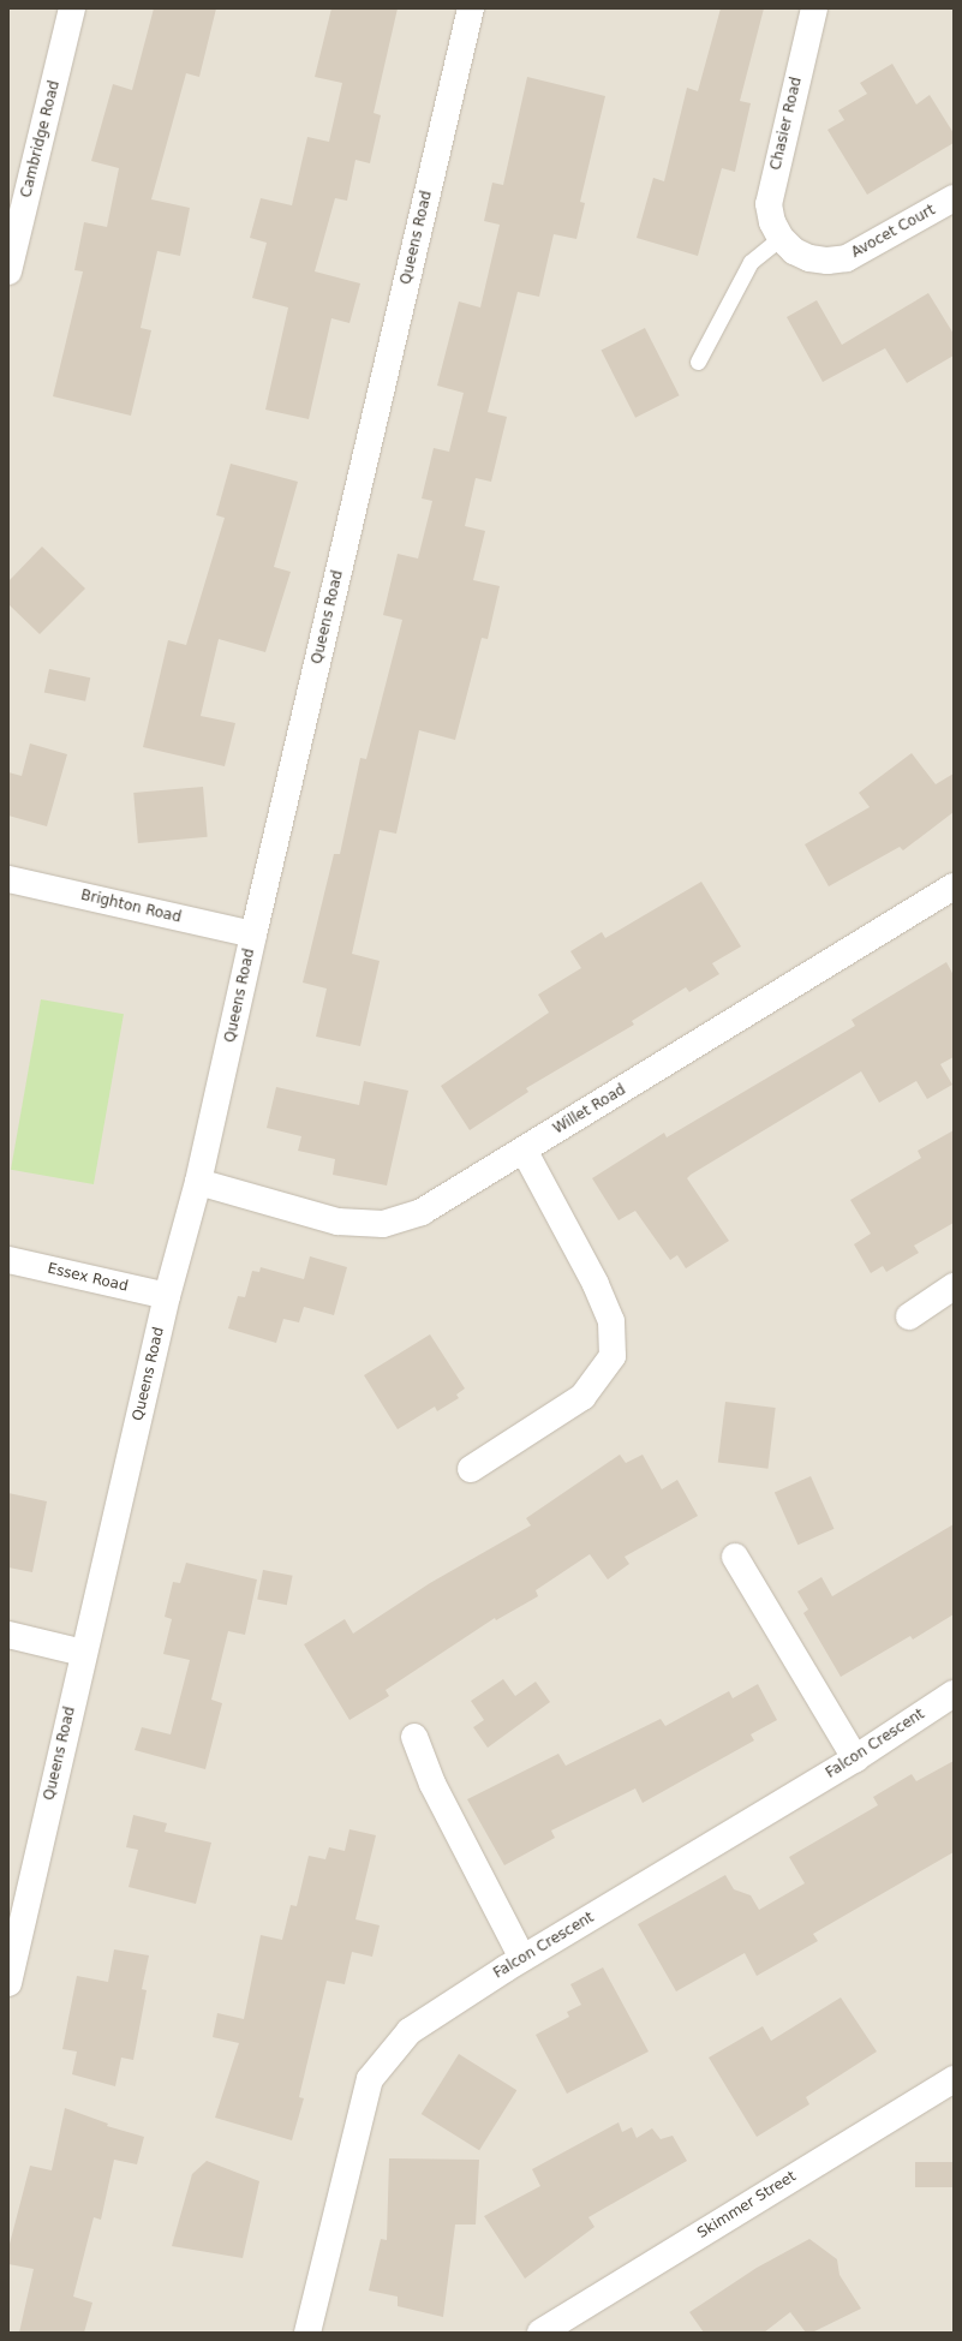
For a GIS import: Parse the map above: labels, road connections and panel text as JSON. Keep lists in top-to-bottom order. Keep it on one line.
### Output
{"streets":{"street":["Chasier Road","Cambridge Road","Avocet Court","Queens Road","Brighton Road","Willet Road","Essex Road","Falcon Crescent","Skimmer Street"]},"crossings":[["Chasier Road","Avocet Court"],["Queens Road","Brighton Road"],["Queens Road","Willet Road"],["Queens Road","Essex Road"]]}
